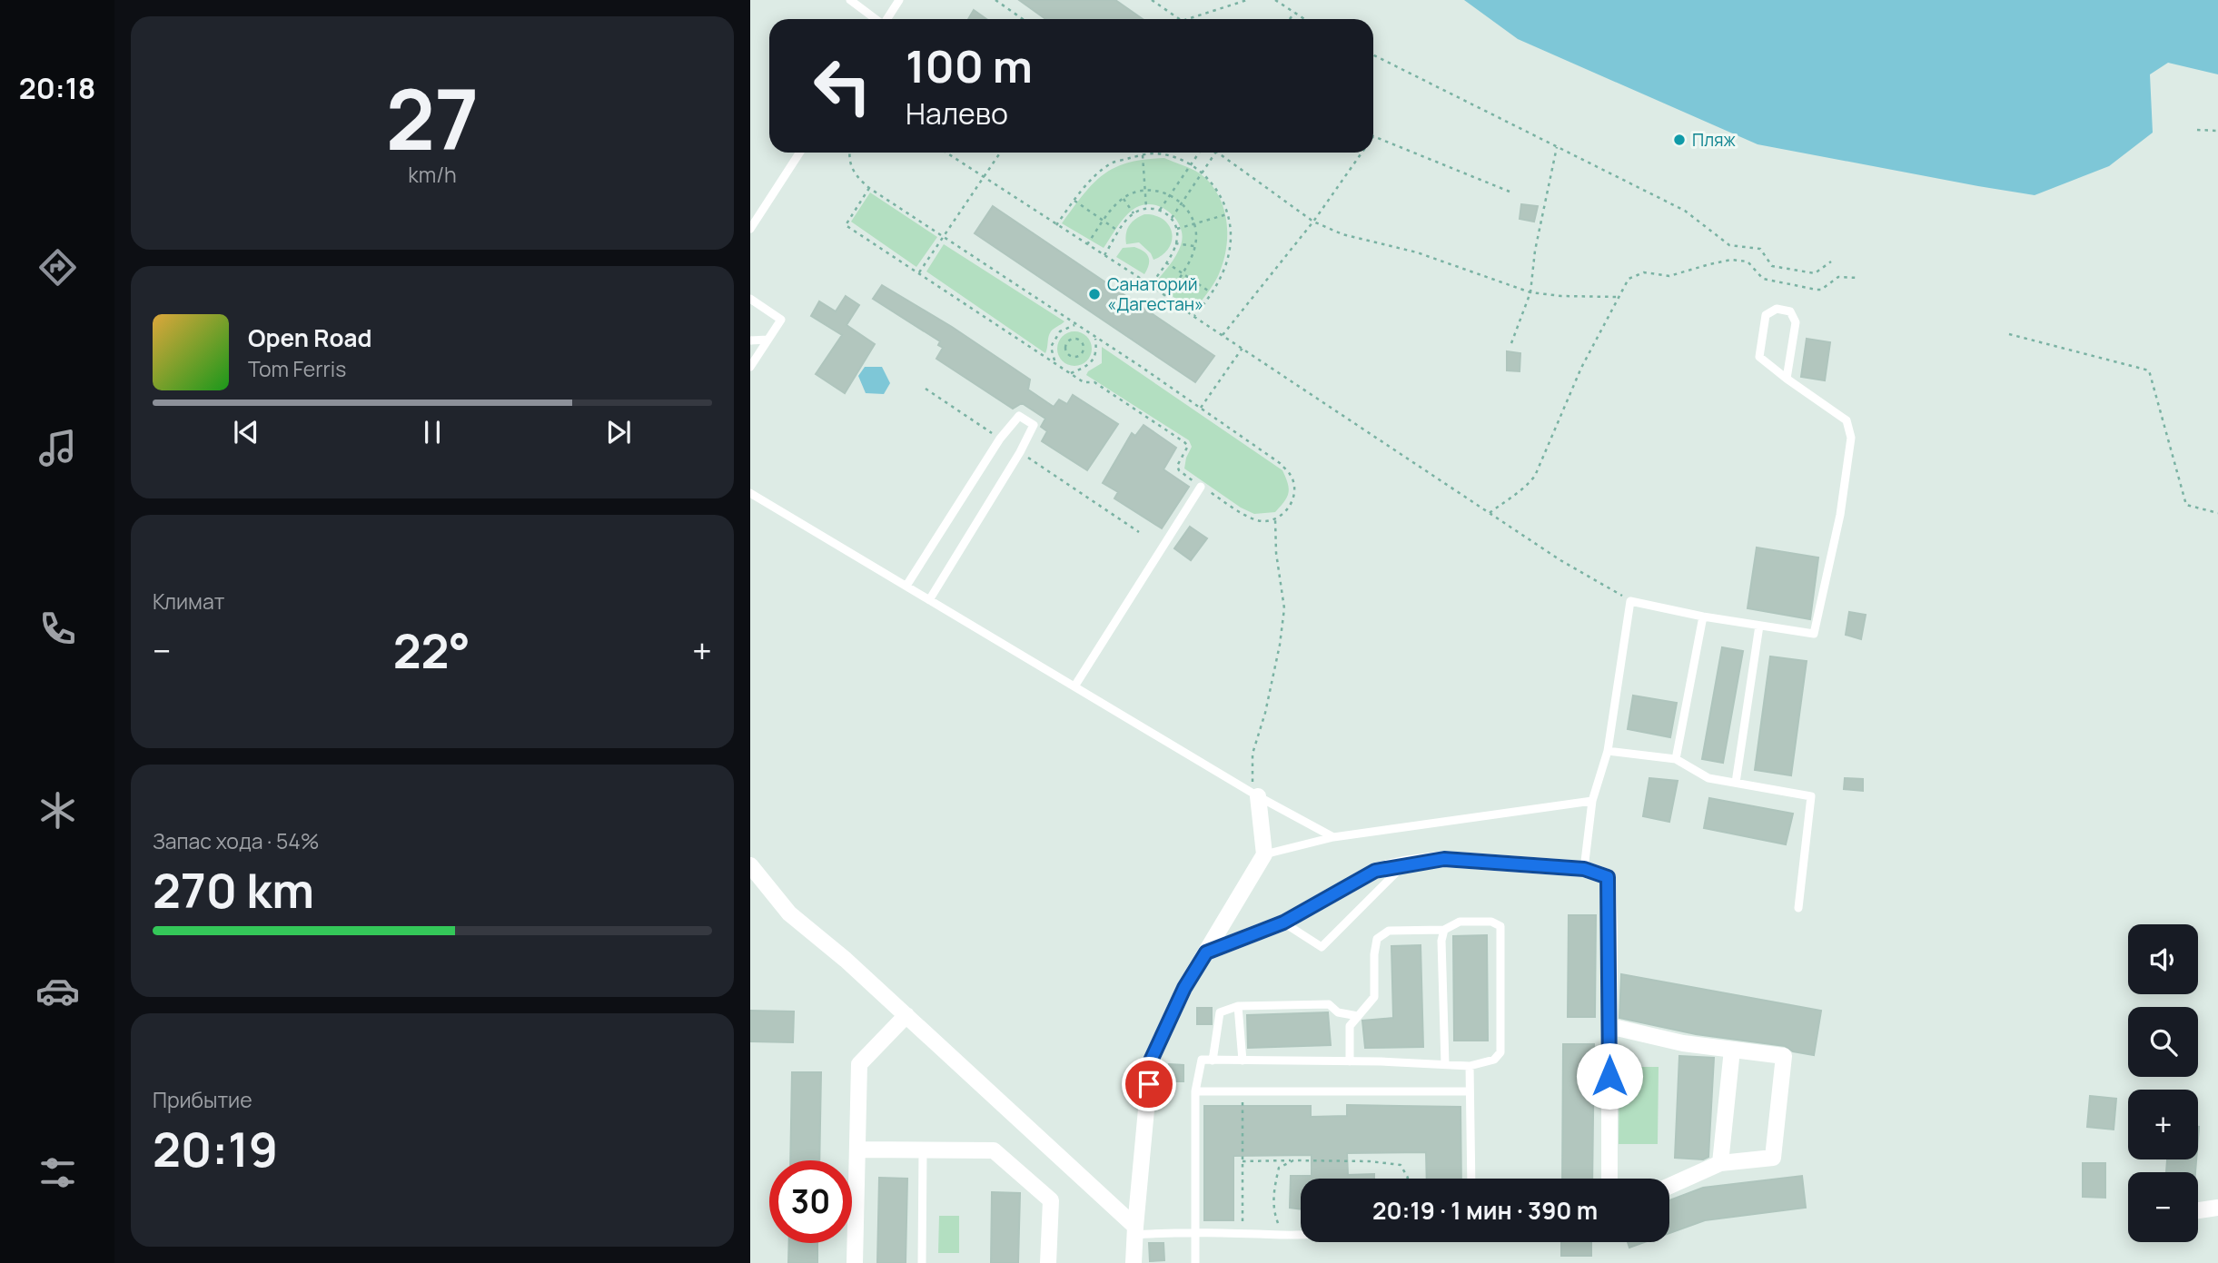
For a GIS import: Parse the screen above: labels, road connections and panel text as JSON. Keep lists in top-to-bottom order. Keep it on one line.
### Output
{"places":["Пляж","Санаторий «Дагестан»"],"page":{"tabs":"20:18","tile":[["27","km/h"],"Климат",["Запас хода · 54%","270 km"],["Прибытие","20:19"]],"turn":["100 m","Налево"],"song":["Open Road","Tom Ferris"],"heat":["−","22°","+"],"map_buttons":["+","−"],"limit":"30","trip":"20:19 · 1 мин · 390 m"}}
